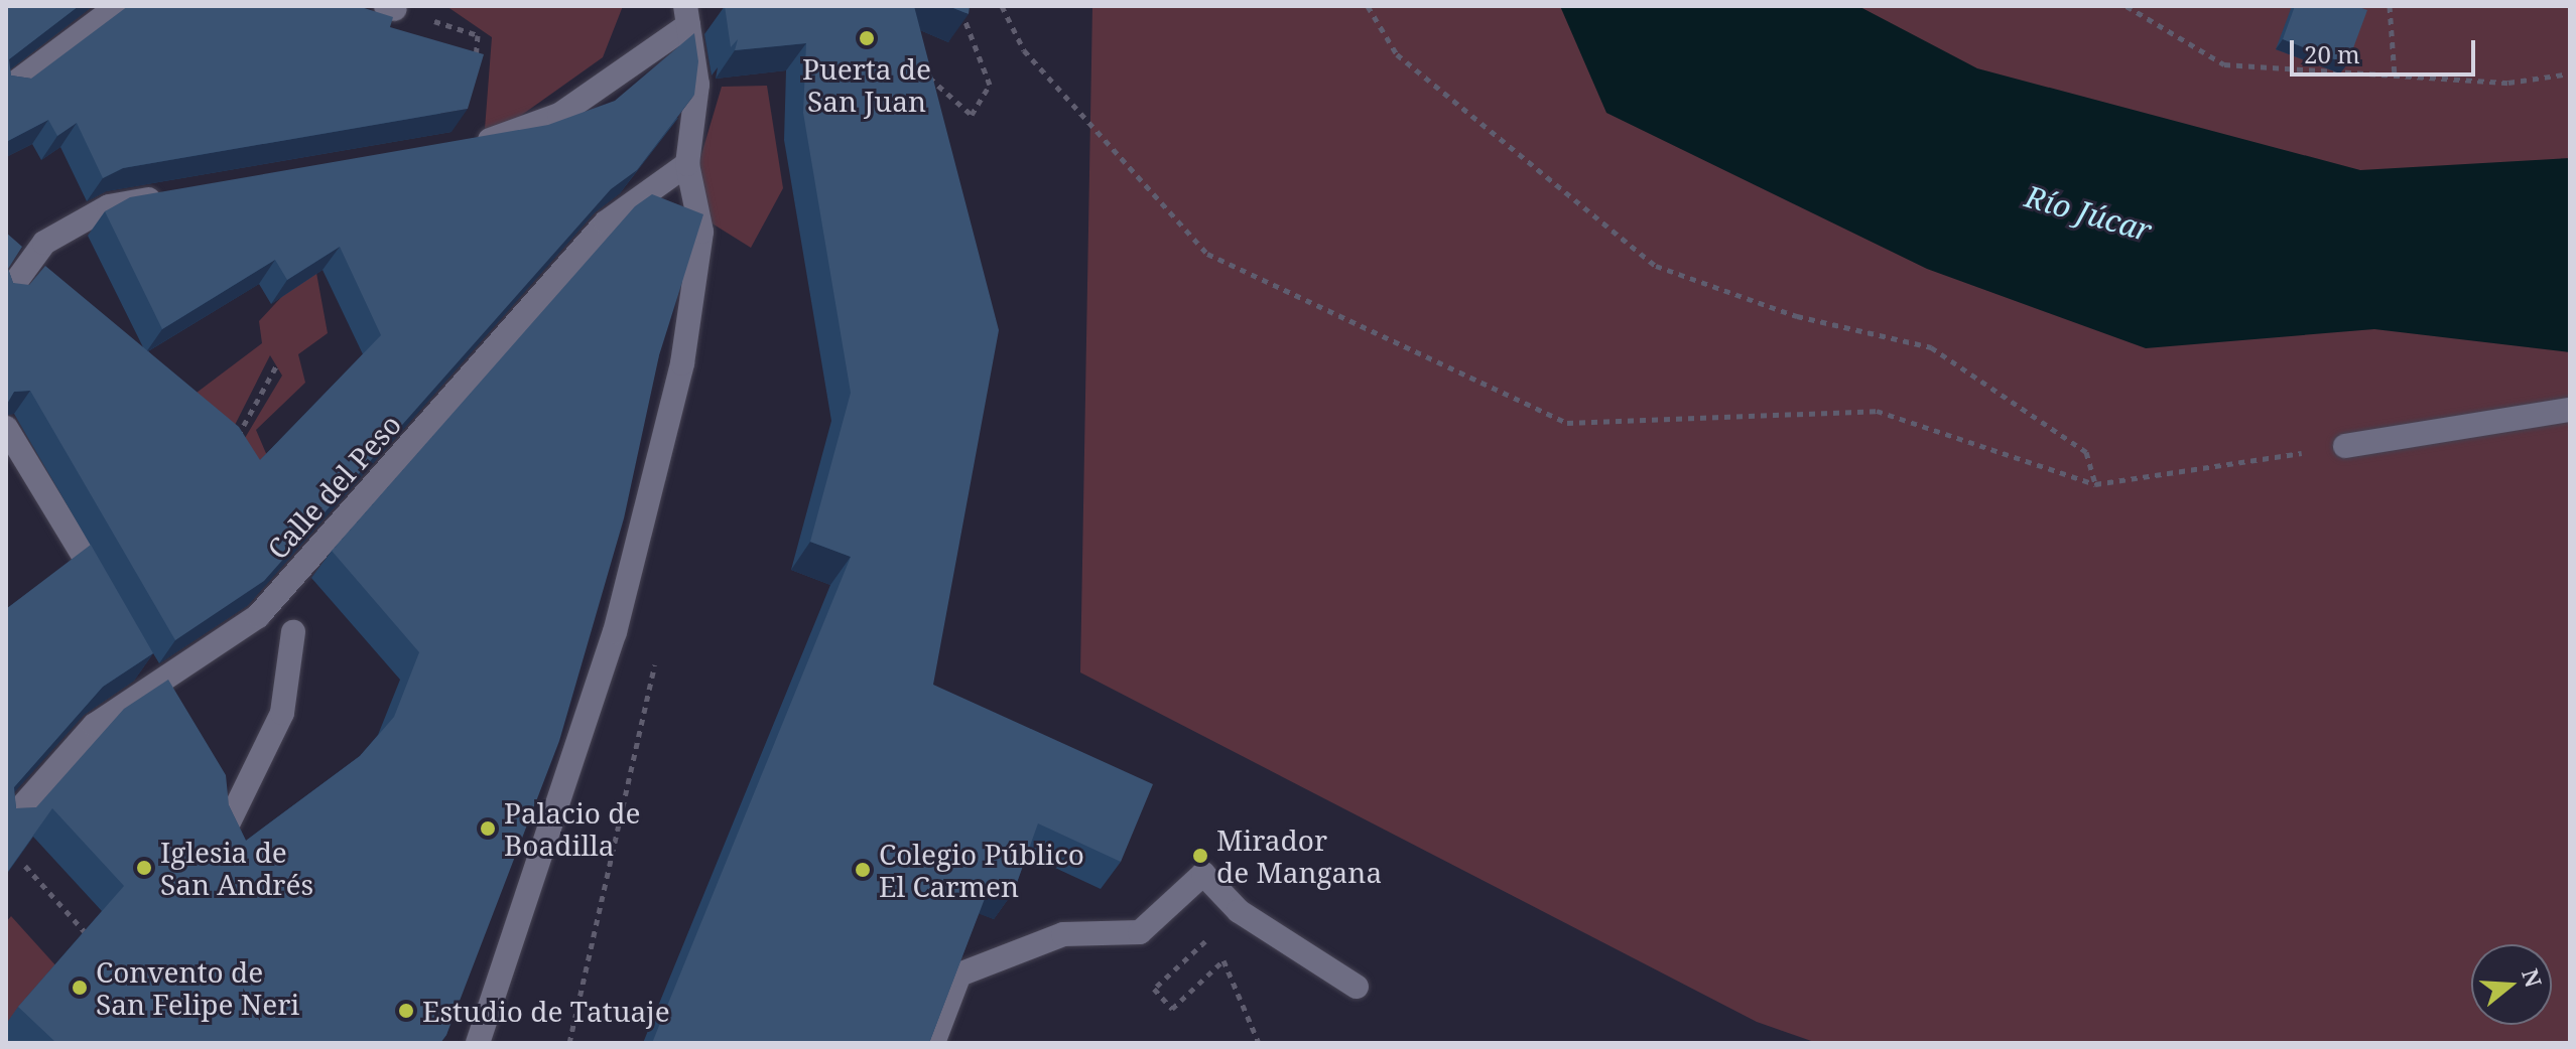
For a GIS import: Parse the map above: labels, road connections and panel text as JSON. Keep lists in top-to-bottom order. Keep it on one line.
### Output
{"streets":{"street":["Calle del Peso"]},"water":["Río Júcar"],"places":["Puerta de San Juan","Palacio de Boadilla","Mirador de Mangana","Iglesia de San Andrés","Colegio Público El Carmen","Convento de San Felipe Neri","Estudio de Tatuaje"],"scale_bar":"20 m","north":"right"}
